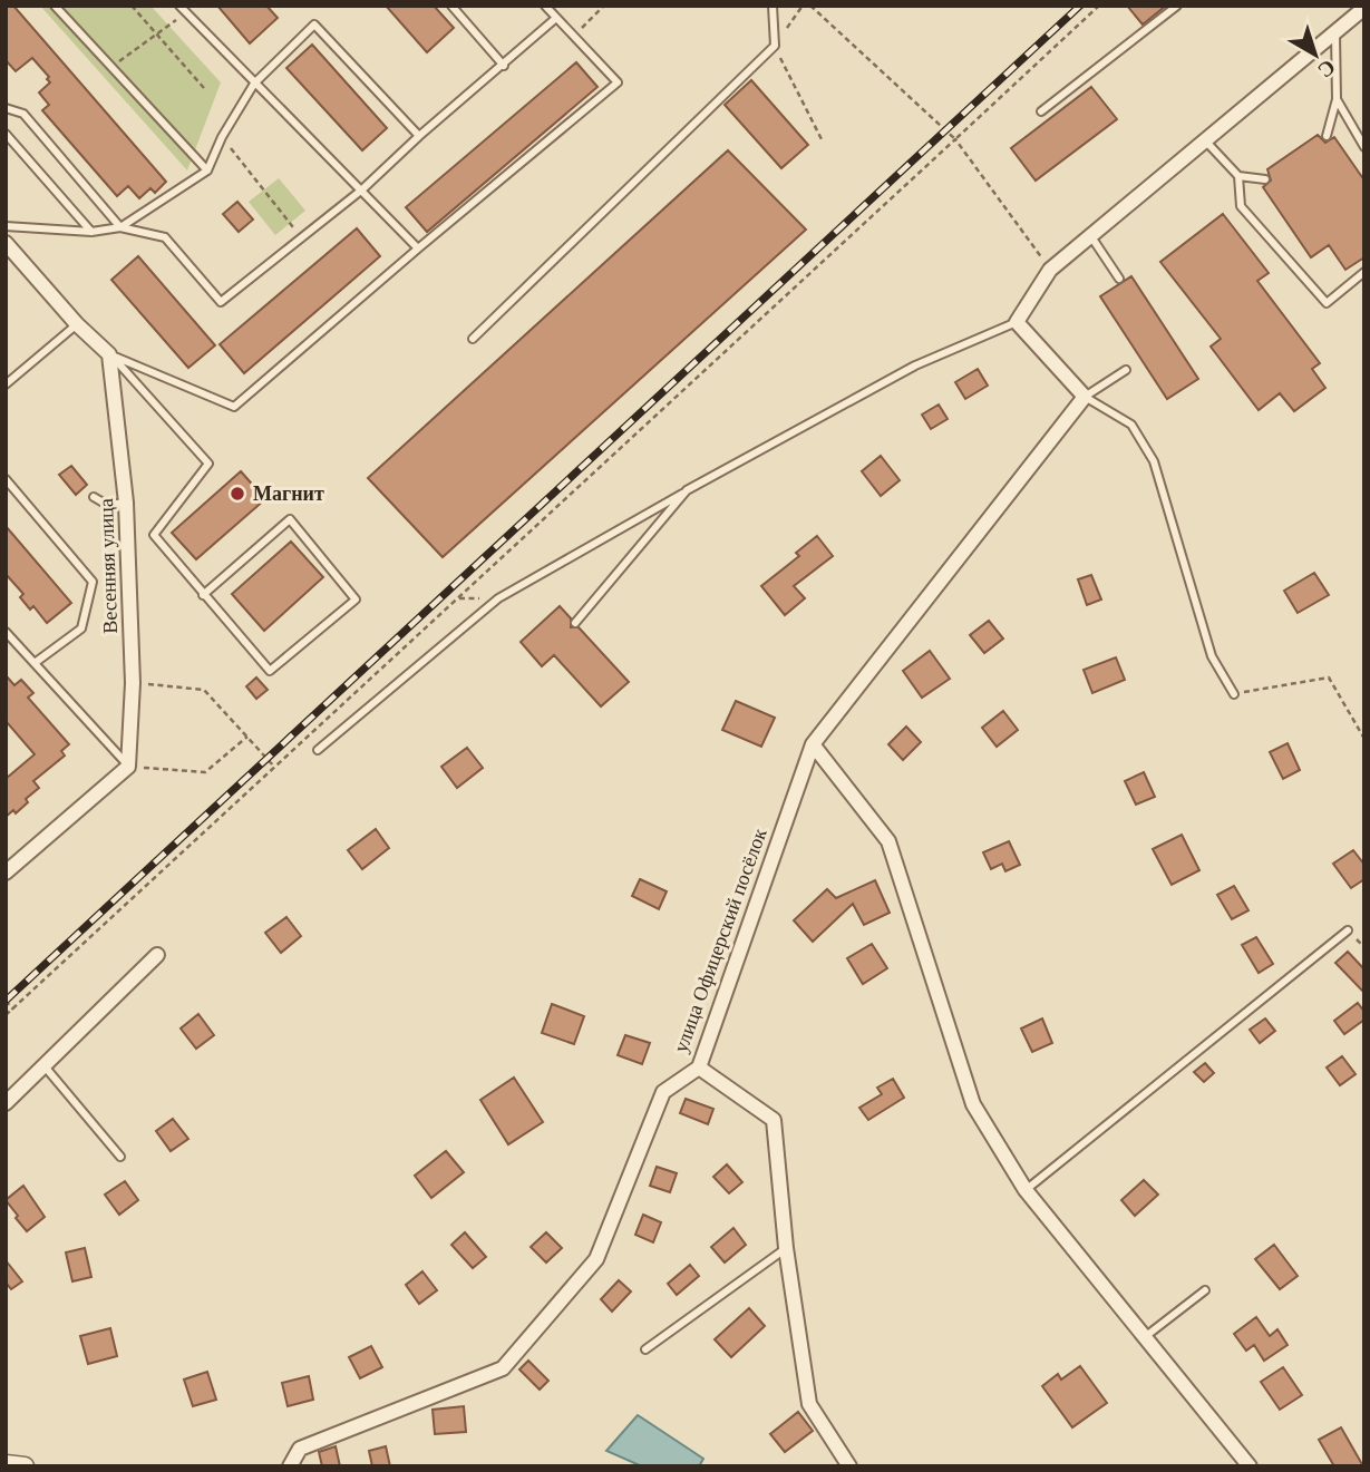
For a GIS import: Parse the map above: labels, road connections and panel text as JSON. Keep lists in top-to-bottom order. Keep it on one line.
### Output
{"streets":{"street":["Весенняя улица","улица Офицерский посёлок"]},"places":["Магнит"],"north":"bottom right"}
